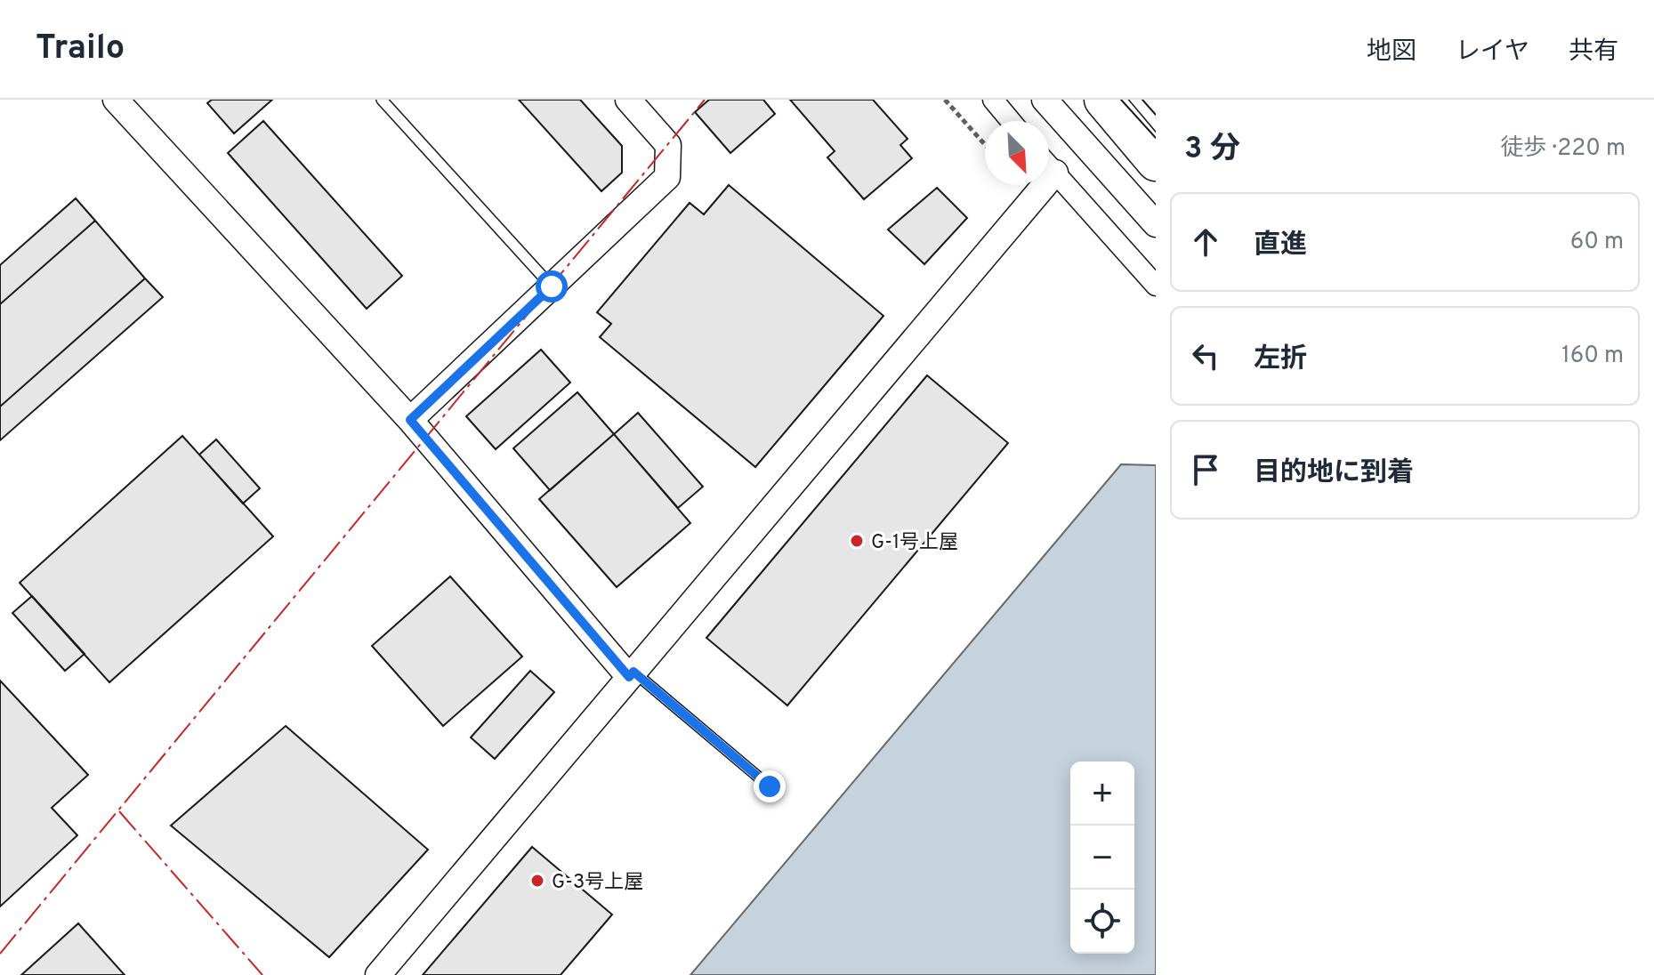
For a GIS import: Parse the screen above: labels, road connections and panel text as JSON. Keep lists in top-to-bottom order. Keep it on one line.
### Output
{"places":["G-1号上屋","G-3号上屋"],"north":"bottom right","page":{"header":"Trailo","nav":["地図","レイヤ","共有"],"heading":["3 分","徒歩 · 220 m"],"list":[["直進","60 m"],["左折","160 m"],"目的地に到着"],"map_buttons":["+","−"]}}
